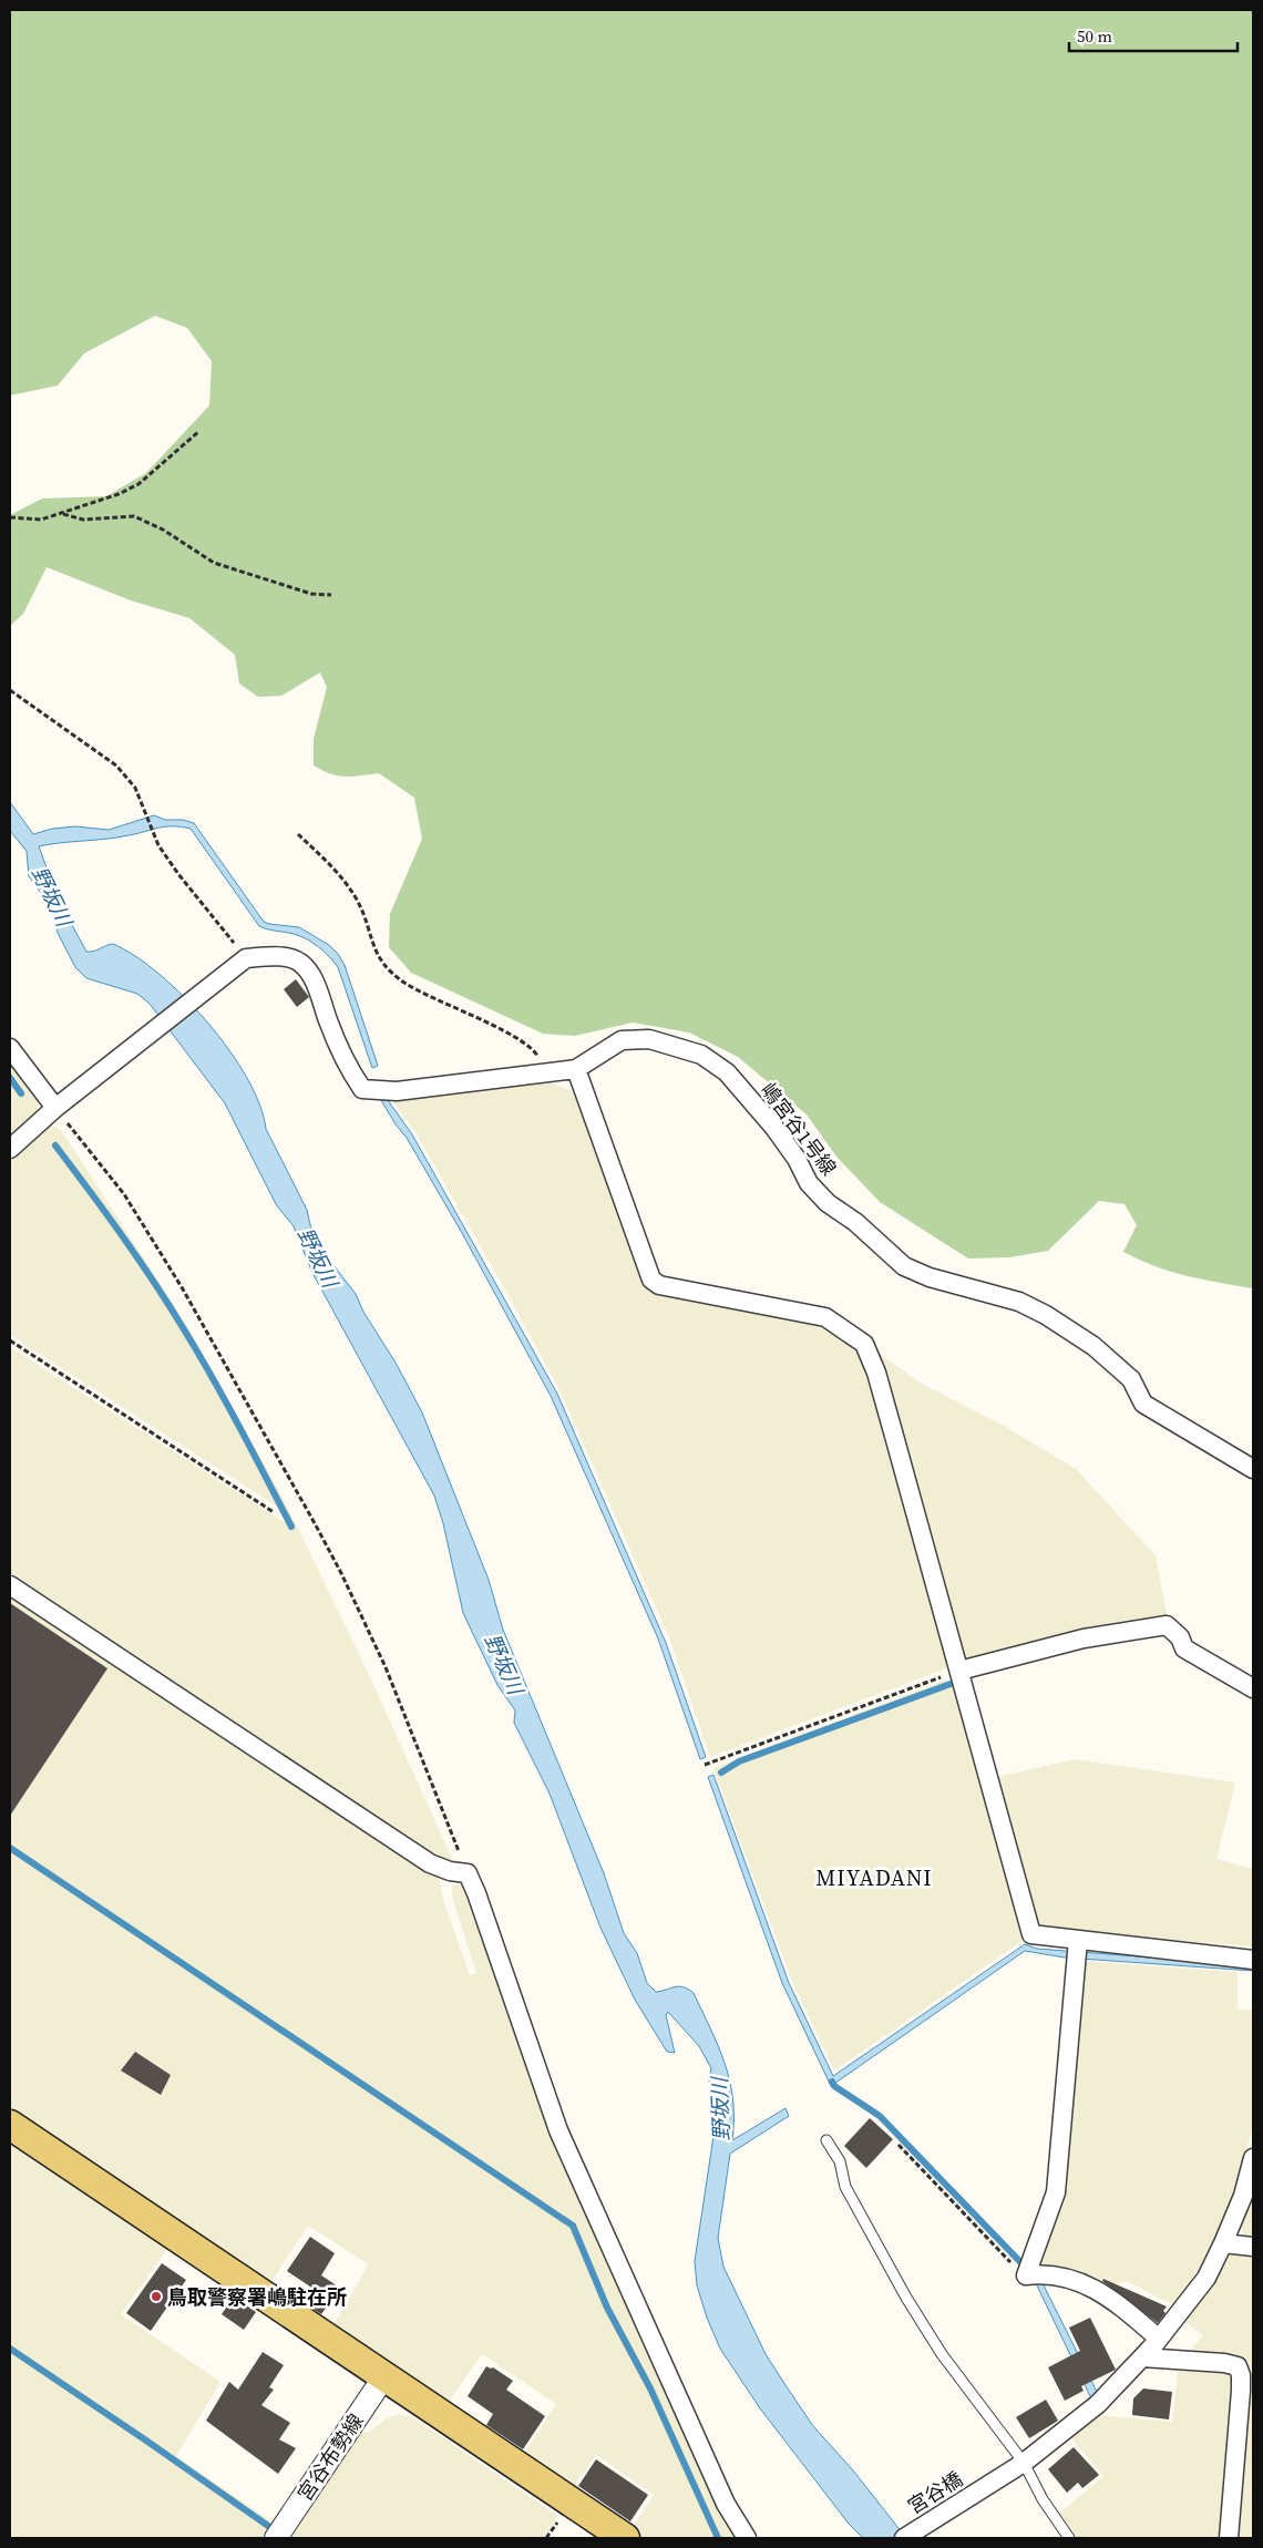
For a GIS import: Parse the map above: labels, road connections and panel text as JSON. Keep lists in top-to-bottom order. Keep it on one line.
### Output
{"streets":{"street":["嶋宮谷1号線","宮谷布勢線","宮谷橋"]},"districts":["MIYADANI"],"water":["野坂川"],"places":["鳥取警察署嶋駐在所"],"scale_bar":"50 m"}
